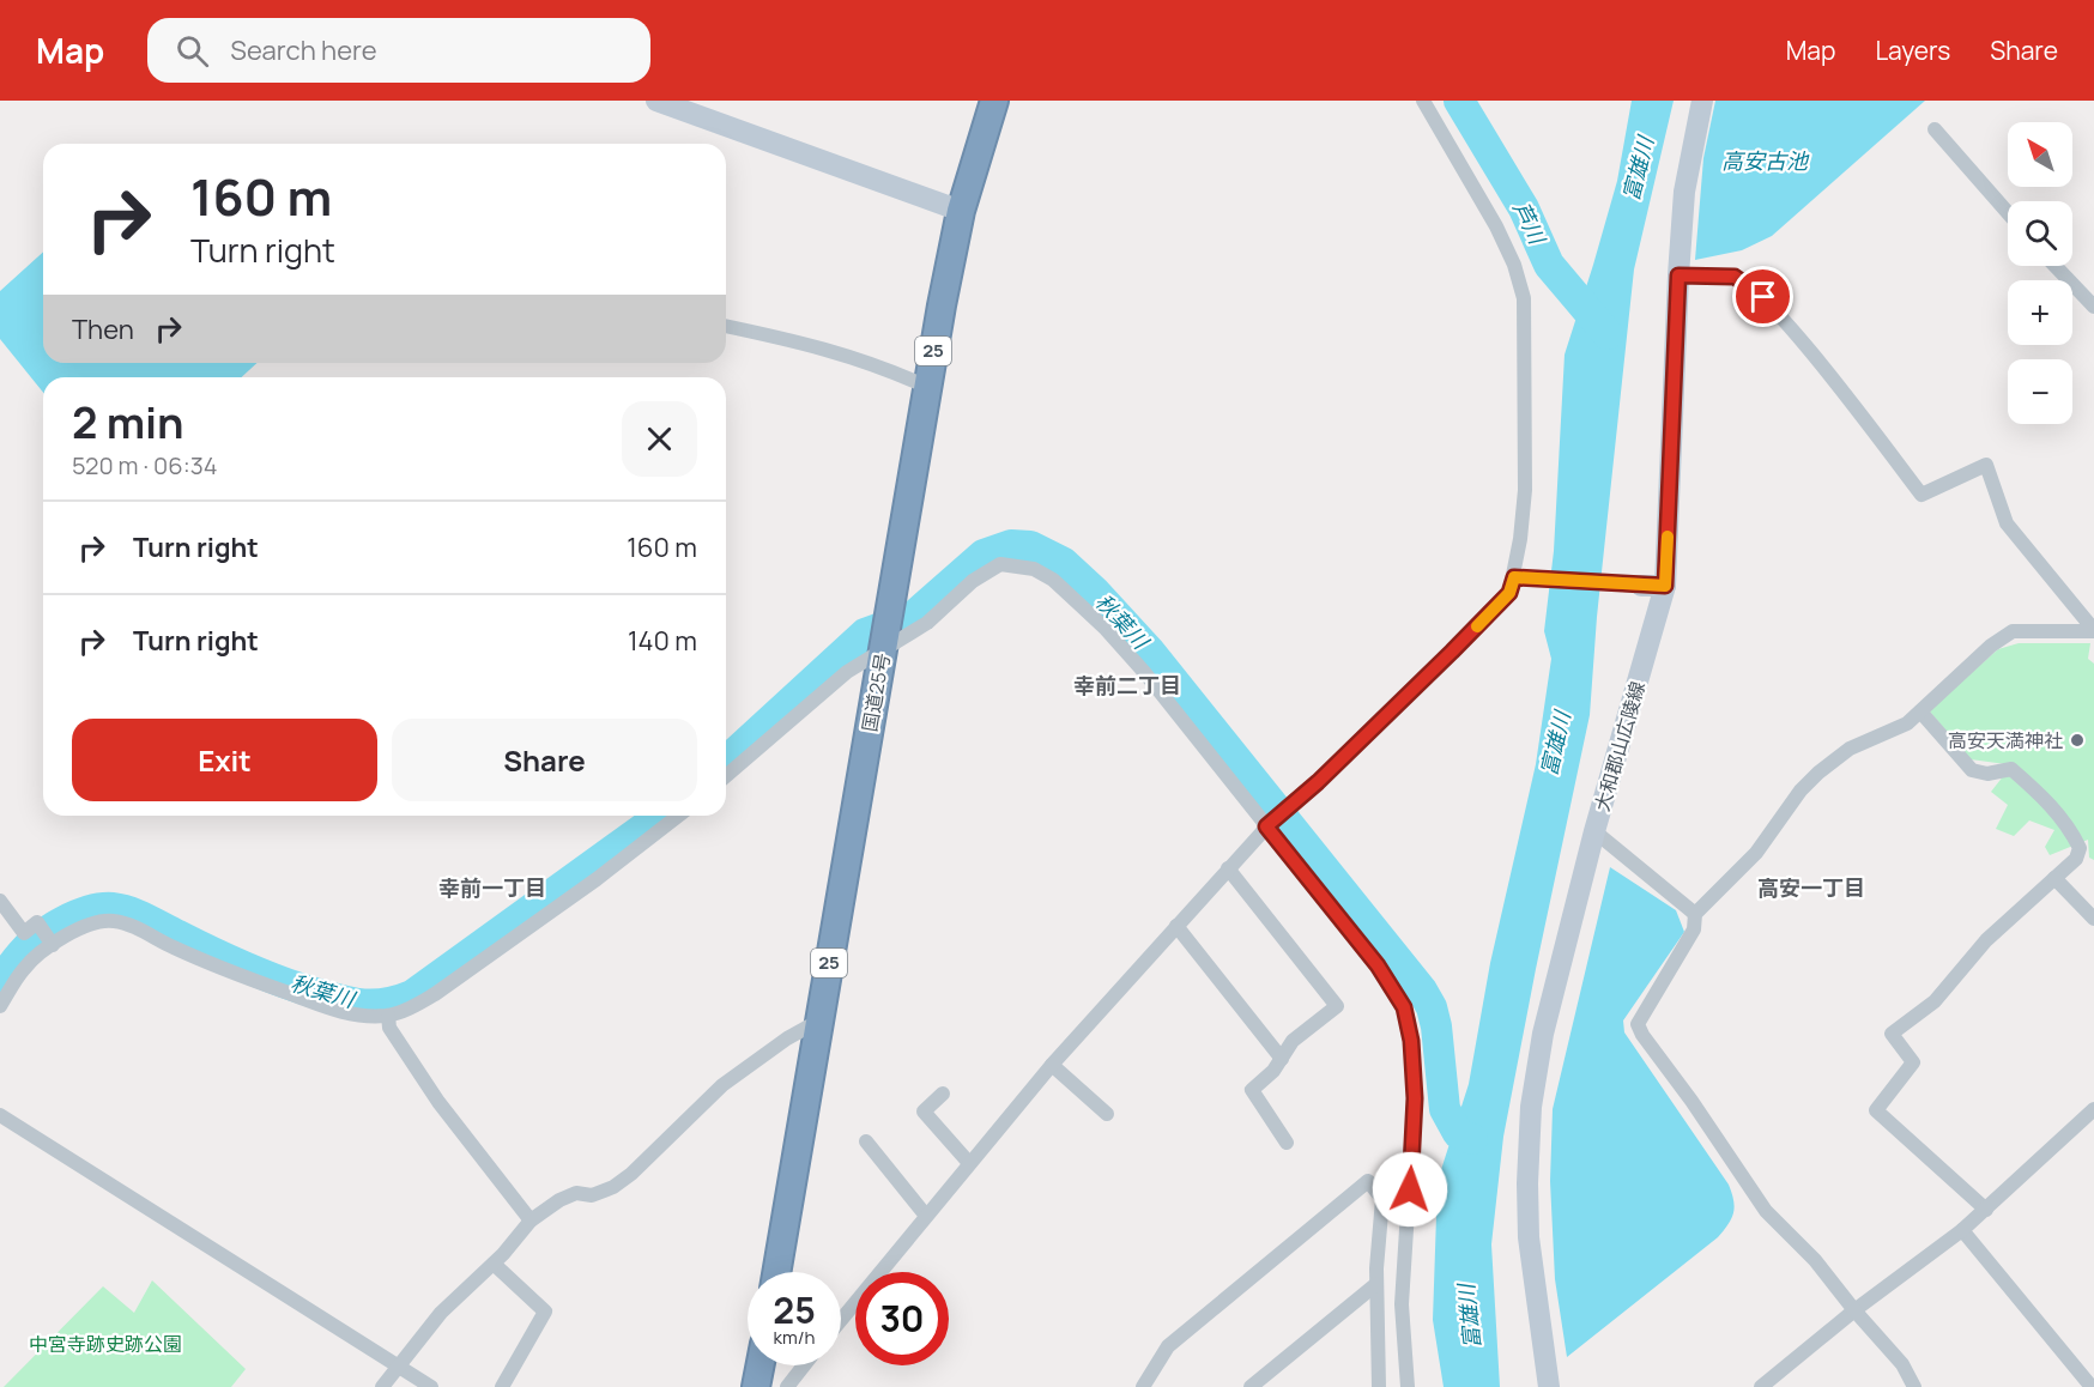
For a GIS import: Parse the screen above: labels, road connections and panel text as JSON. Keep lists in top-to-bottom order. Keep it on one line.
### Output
{"streets":{"highway":["25","国道25号"],"main road":["大和郡山広陵線"]},"districts":["幸前二丁目","幸前一丁目","高安一丁目"],"water":["高安古池","富雄川","芦川","秋葉川"],"parks":["中宮寺跡史跡公園"],"places":["高安天満神社"],"north":"top left","page":{"header":"Map","search":"Search here","nav":["Map","Layers","Share"],"map_buttons":["+","−"],"turn":["160 m","Turn right"],"then":"Then","heading":["2 min","520 m · 06:34"],"list":[{"name":"Turn right","value":"160 m"},{"name":"Turn right","value":"140 m"}],"buttons":["Exit","Share"],"speed":"25 km/h","limit":"30"}}
